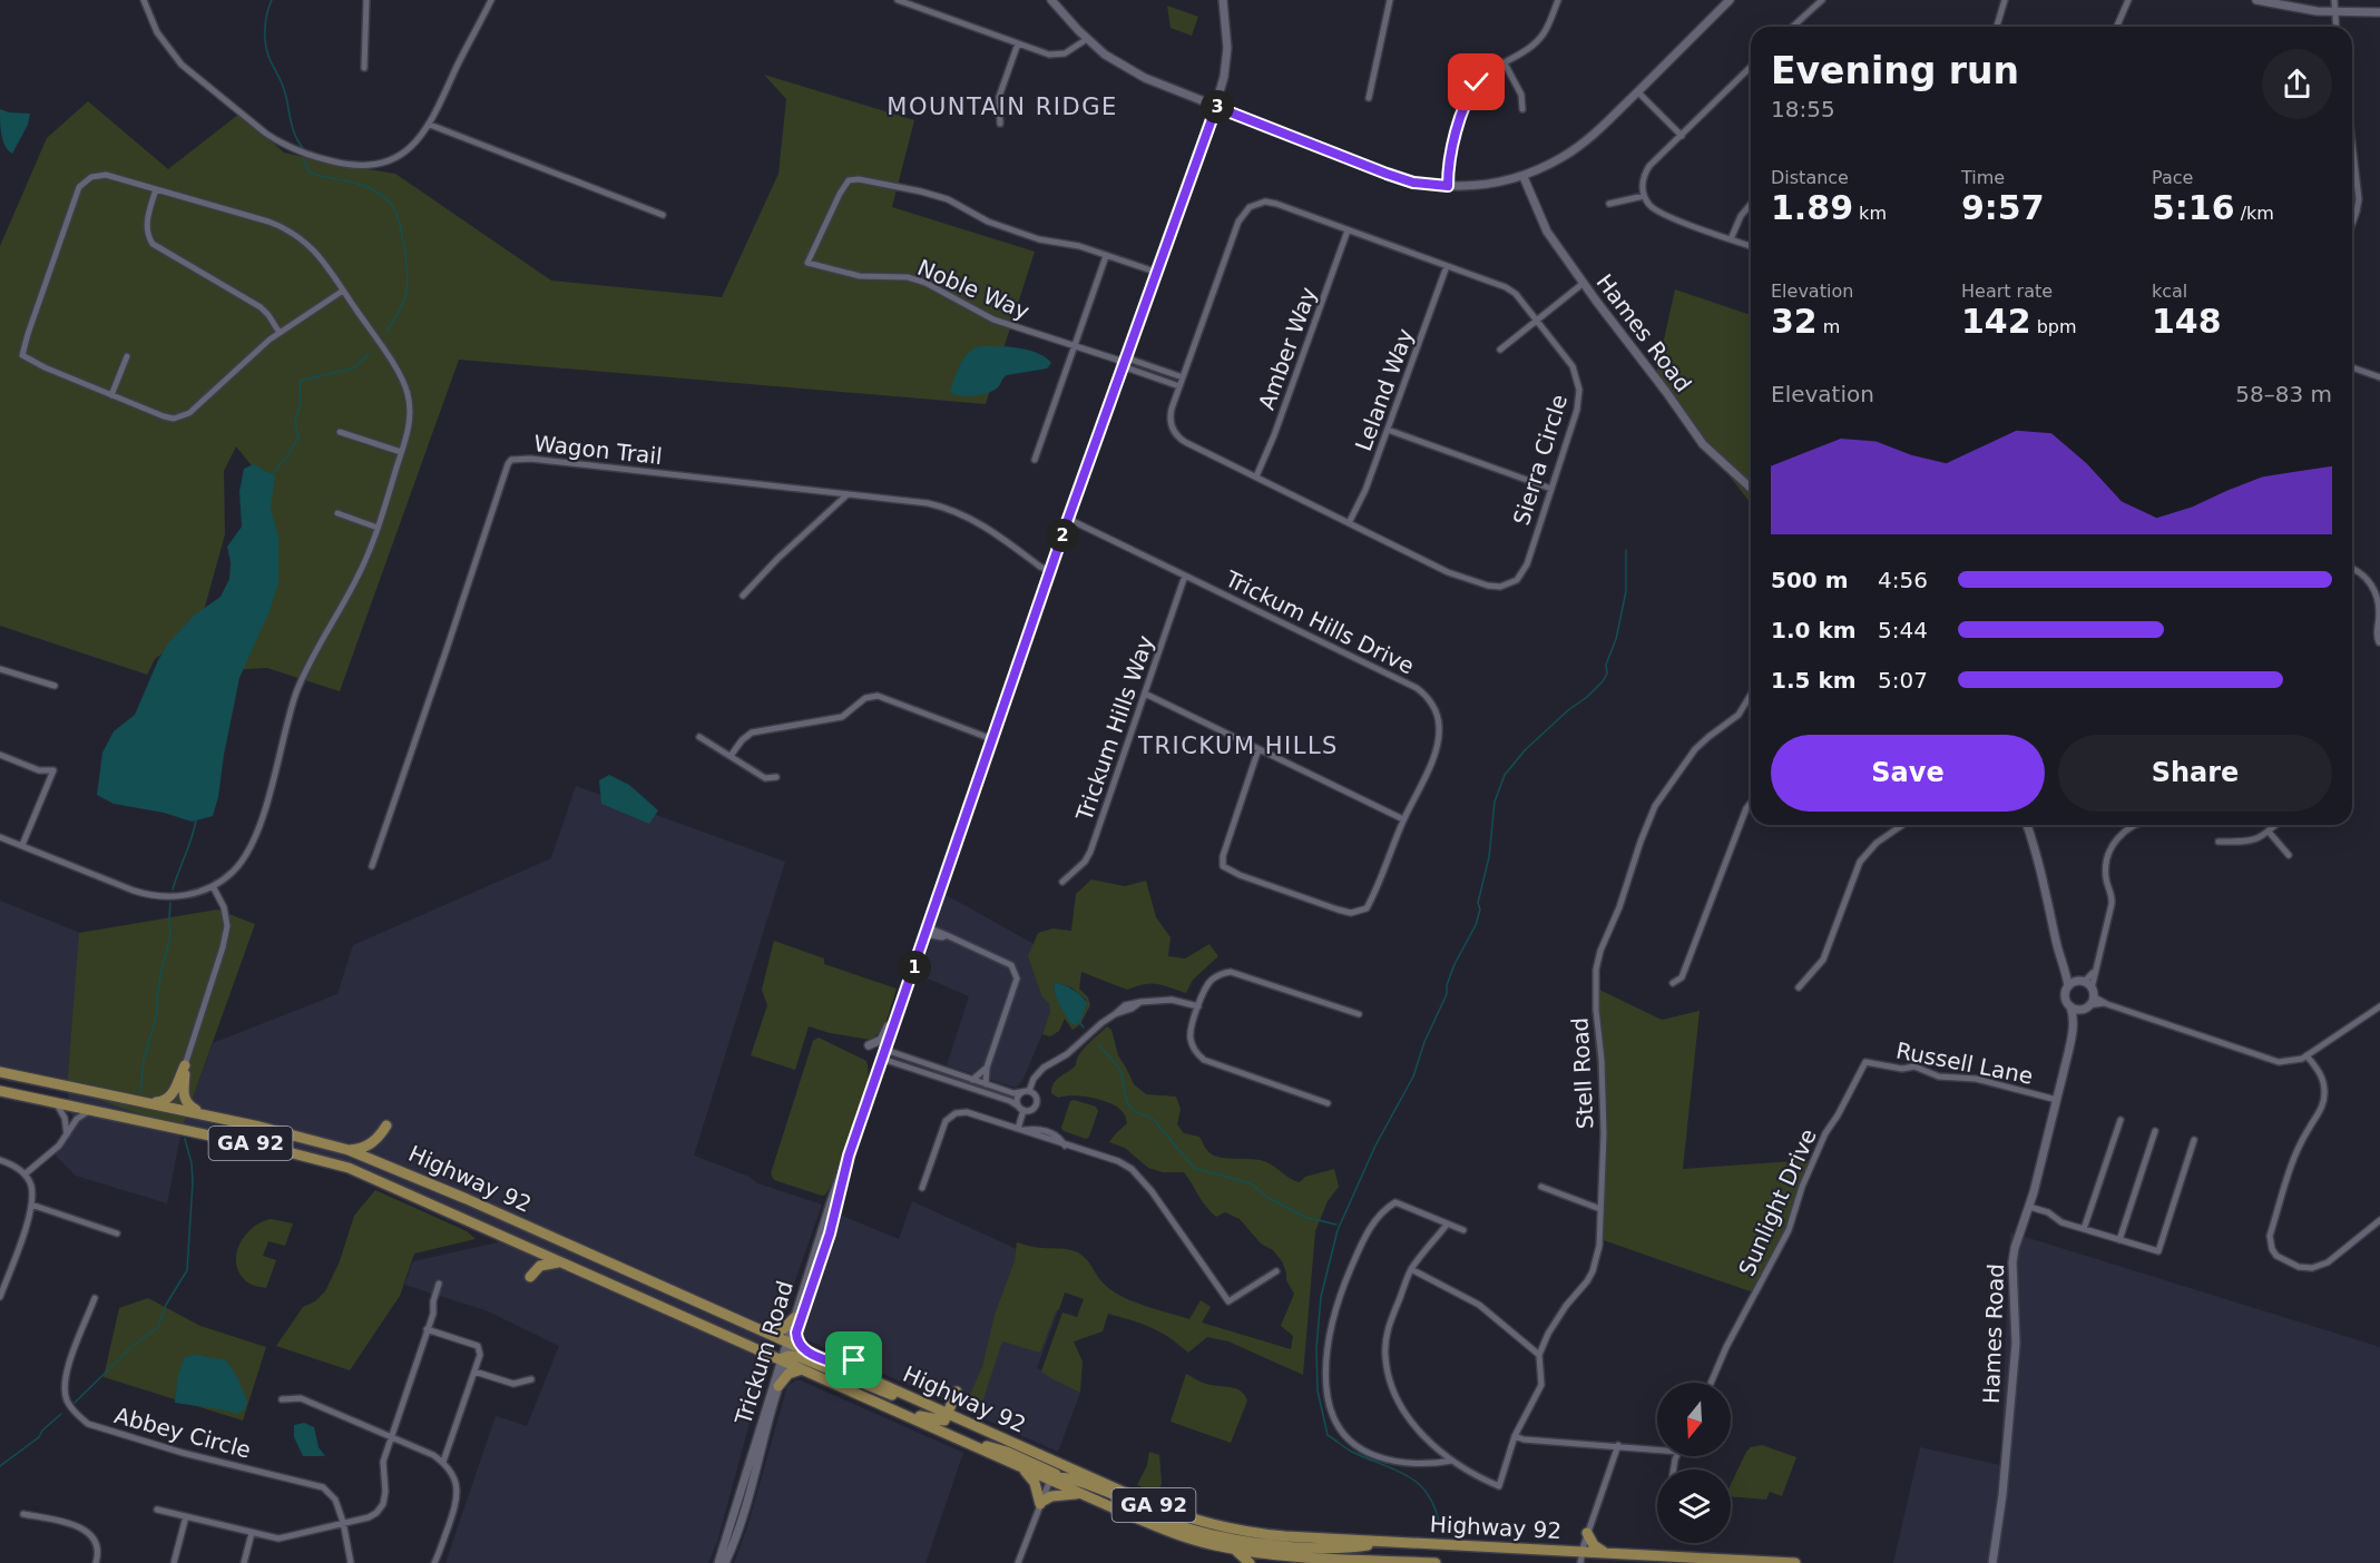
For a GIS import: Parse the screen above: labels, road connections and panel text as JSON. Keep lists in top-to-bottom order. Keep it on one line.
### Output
{"streets":{"main road":["GA 92","Highway 92"],"street":["Noble Way","Hames Road","Amber Way","Leland Way","Wagon Trail","Sierra Circle","Trickum Hills Drive","Trickum Hills Way","Russell Lane","Stell Road","Sunlight Drive","Trickum Road","Abbey Circle"]},"crossings":[["Noble Way","Trickum Road"],["Hames Road","Russell Lane"],["Amber Way","Sierra Circle"],["Leland Way","Sierra Circle"],["Wagon Trail","Trickum Road"],["Trickum Hills Drive","Trickum Hills Way"],["Trickum Hills Drive","Trickum Road"],["Russell Lane","Sunlight Drive"],["Highway 92","Trickum Road"]],"districts":["MOUNTAIN RIDGE","TRICKUM HILLS"],"north":"bottom","page":{"heading":["Evening run","18:55"],"pins":["3","2","1"],"stats":[["Distance","1.89 km"],["Time","9:57"],["Pace","5:16 /km"],["Elevation","32 m"],["Heart rate","142 bpm"],["kcal","148"]],"chart":["Elevation","58–83 m"],"list":[{"name":"500 m","note":"4:56"},{"name":"1.0 km","note":"5:44"},{"name":"1.5 km","note":"5:07"}],"buttons":["Save","Share"]}}
